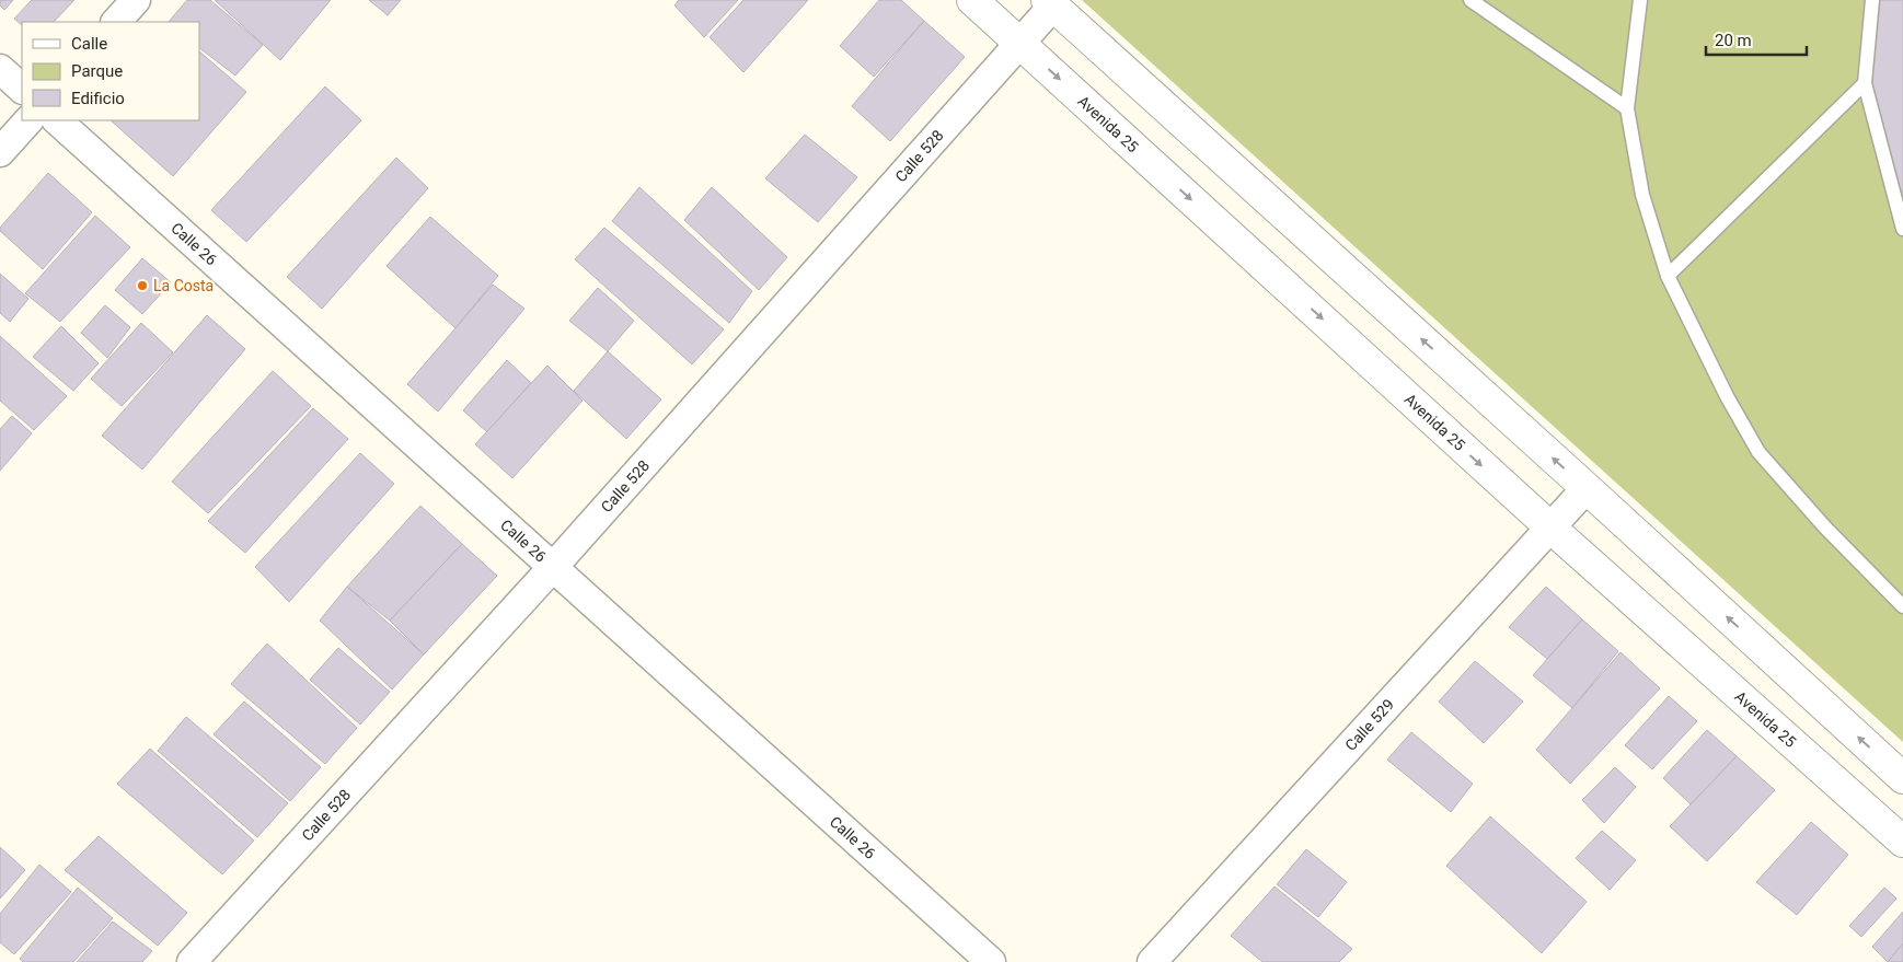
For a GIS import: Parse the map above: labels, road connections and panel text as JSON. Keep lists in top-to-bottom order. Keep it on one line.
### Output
{"streets":{"main road":["Avenida 25"],"street":["Calle 528","Calle 26","Calle 529"]},"crossings":[["Avenida 25","Calle 528"],["Avenida 25","Calle 529"],["Calle 528","Calle 26"]],"places":["La Costa"],"legend":["Calle","Parque","Edificio"],"scale_bar":"20 m"}
